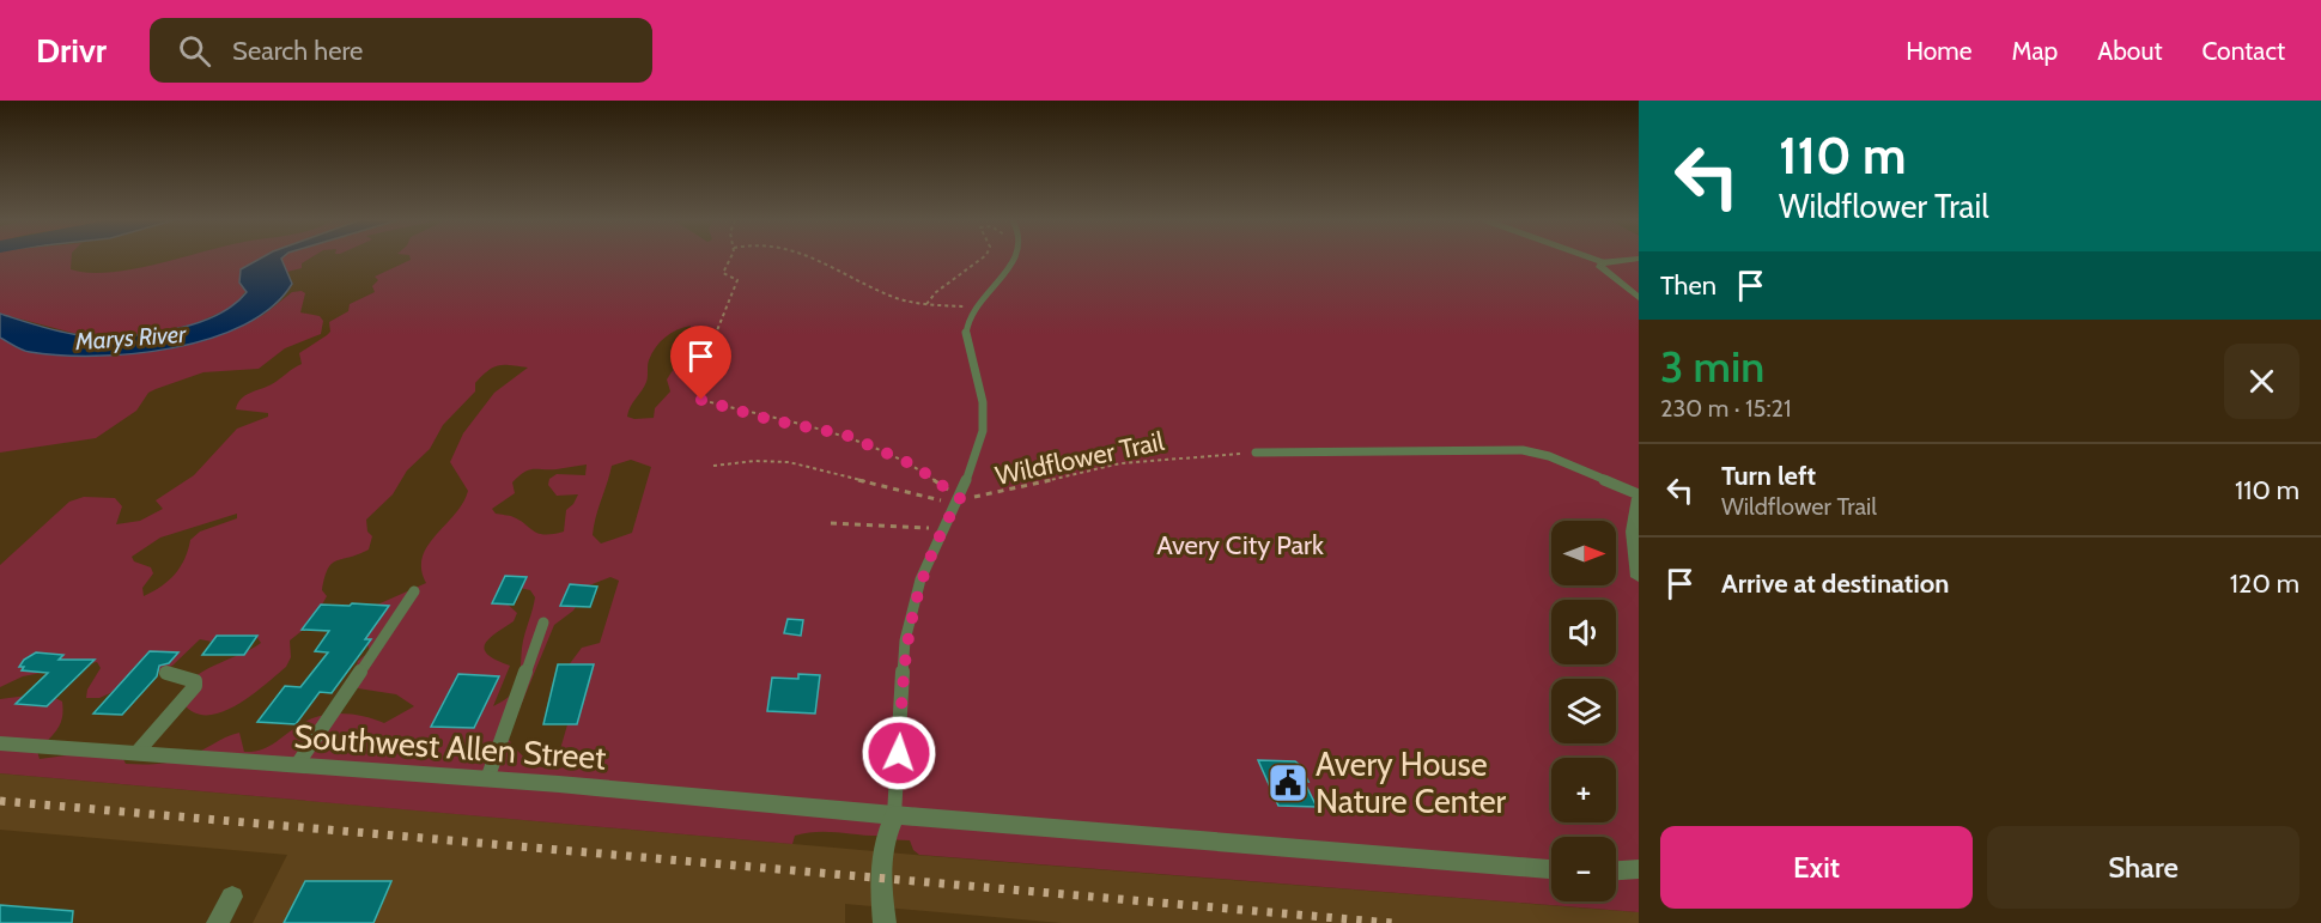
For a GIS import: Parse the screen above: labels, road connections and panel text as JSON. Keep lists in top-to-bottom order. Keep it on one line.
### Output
{"streets":{"street":["Southwest Allen Street"],"path":["Wildflower Trail"]},"water":["Marys River"],"parks":["Avery City Park"],"places":{"public building":["Avery House Nature Center"]},"north":"right","page":{"header":"Drivr","search":"Search here","nav":["Home","Map","About","Contact"],"turn":["110 m","Wildflower Trail"],"then":"Then","heading":["3 min","230 m · 15:21"],"list":[{"name":"Turn left","note":"Wildflower Trail","value":"110 m"},{"name":"Arrive at destination","value":"120 m"}],"map_buttons":["+","−"],"buttons":["Exit","Share"]}}
